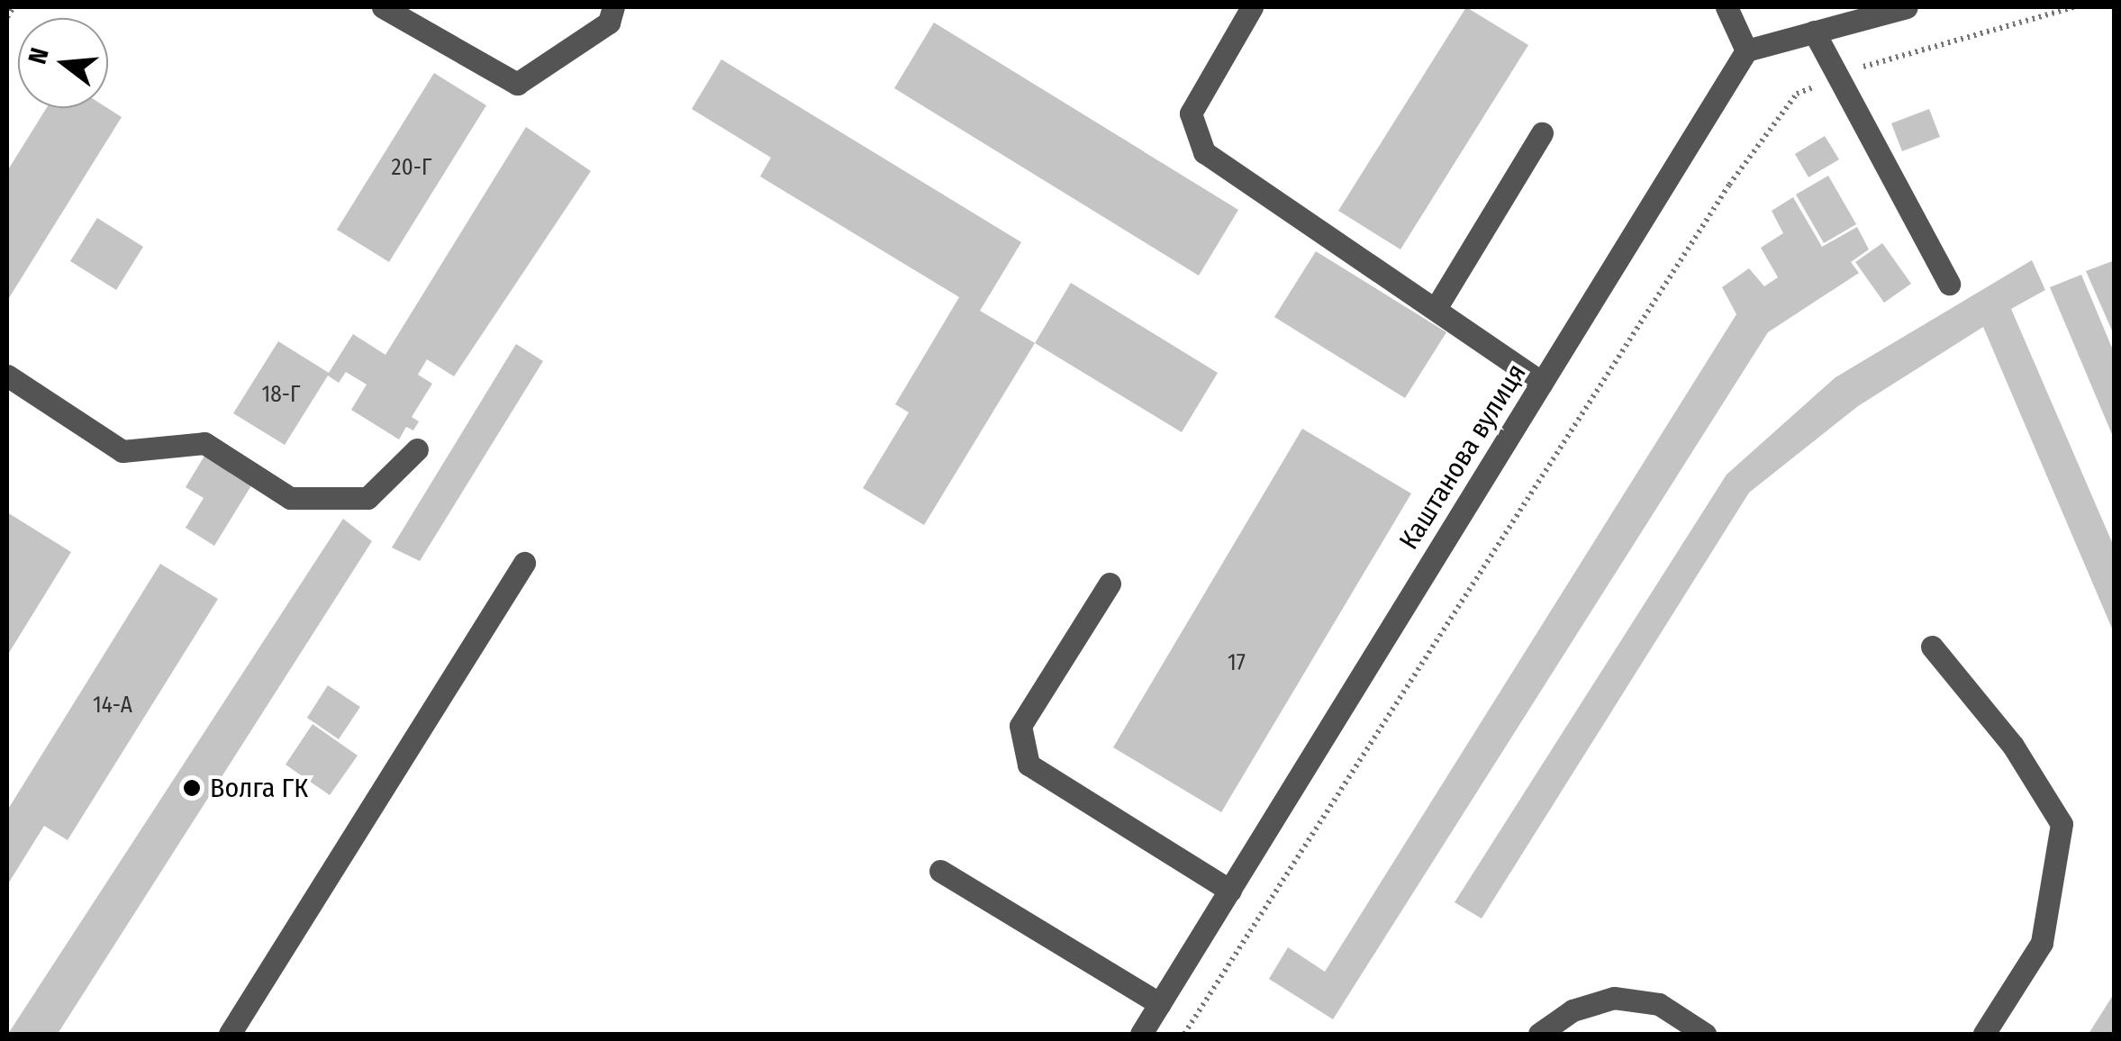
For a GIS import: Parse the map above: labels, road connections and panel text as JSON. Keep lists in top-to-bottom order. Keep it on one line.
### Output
{"streets":{"street":["Каштанова вулиця"]},"places":["Волга ГК"],"house_numbers":["20-Г","18-Г","17","14-А"],"north":"left"}
